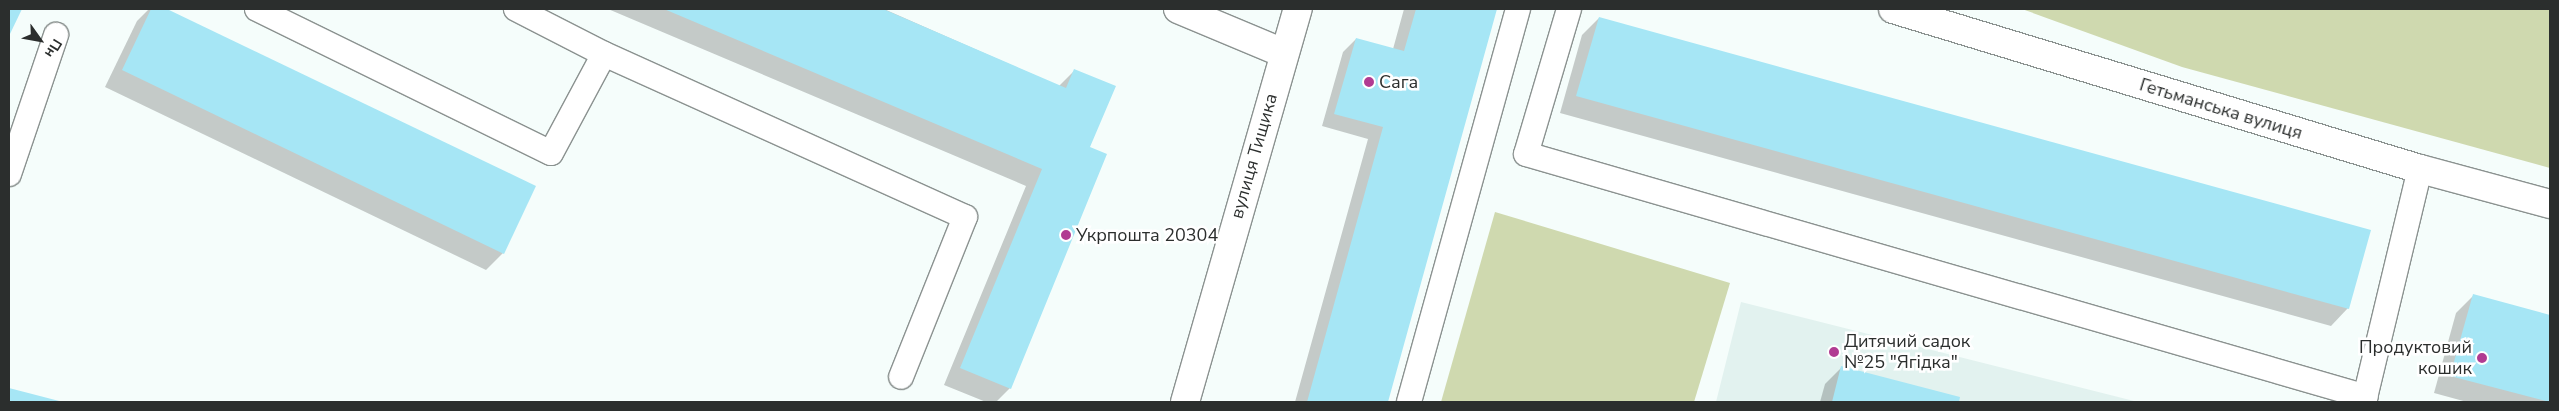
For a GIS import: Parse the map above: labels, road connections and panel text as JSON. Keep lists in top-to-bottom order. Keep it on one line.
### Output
{"streets":{"street":["Гетьманська вулиця","вулиця Тищика"]},"places":["Сага","Укрпошта 20304","Дитячий садок №25 \"Ягідка\"","Продуктовий кошик"],"north":"bottom right"}
